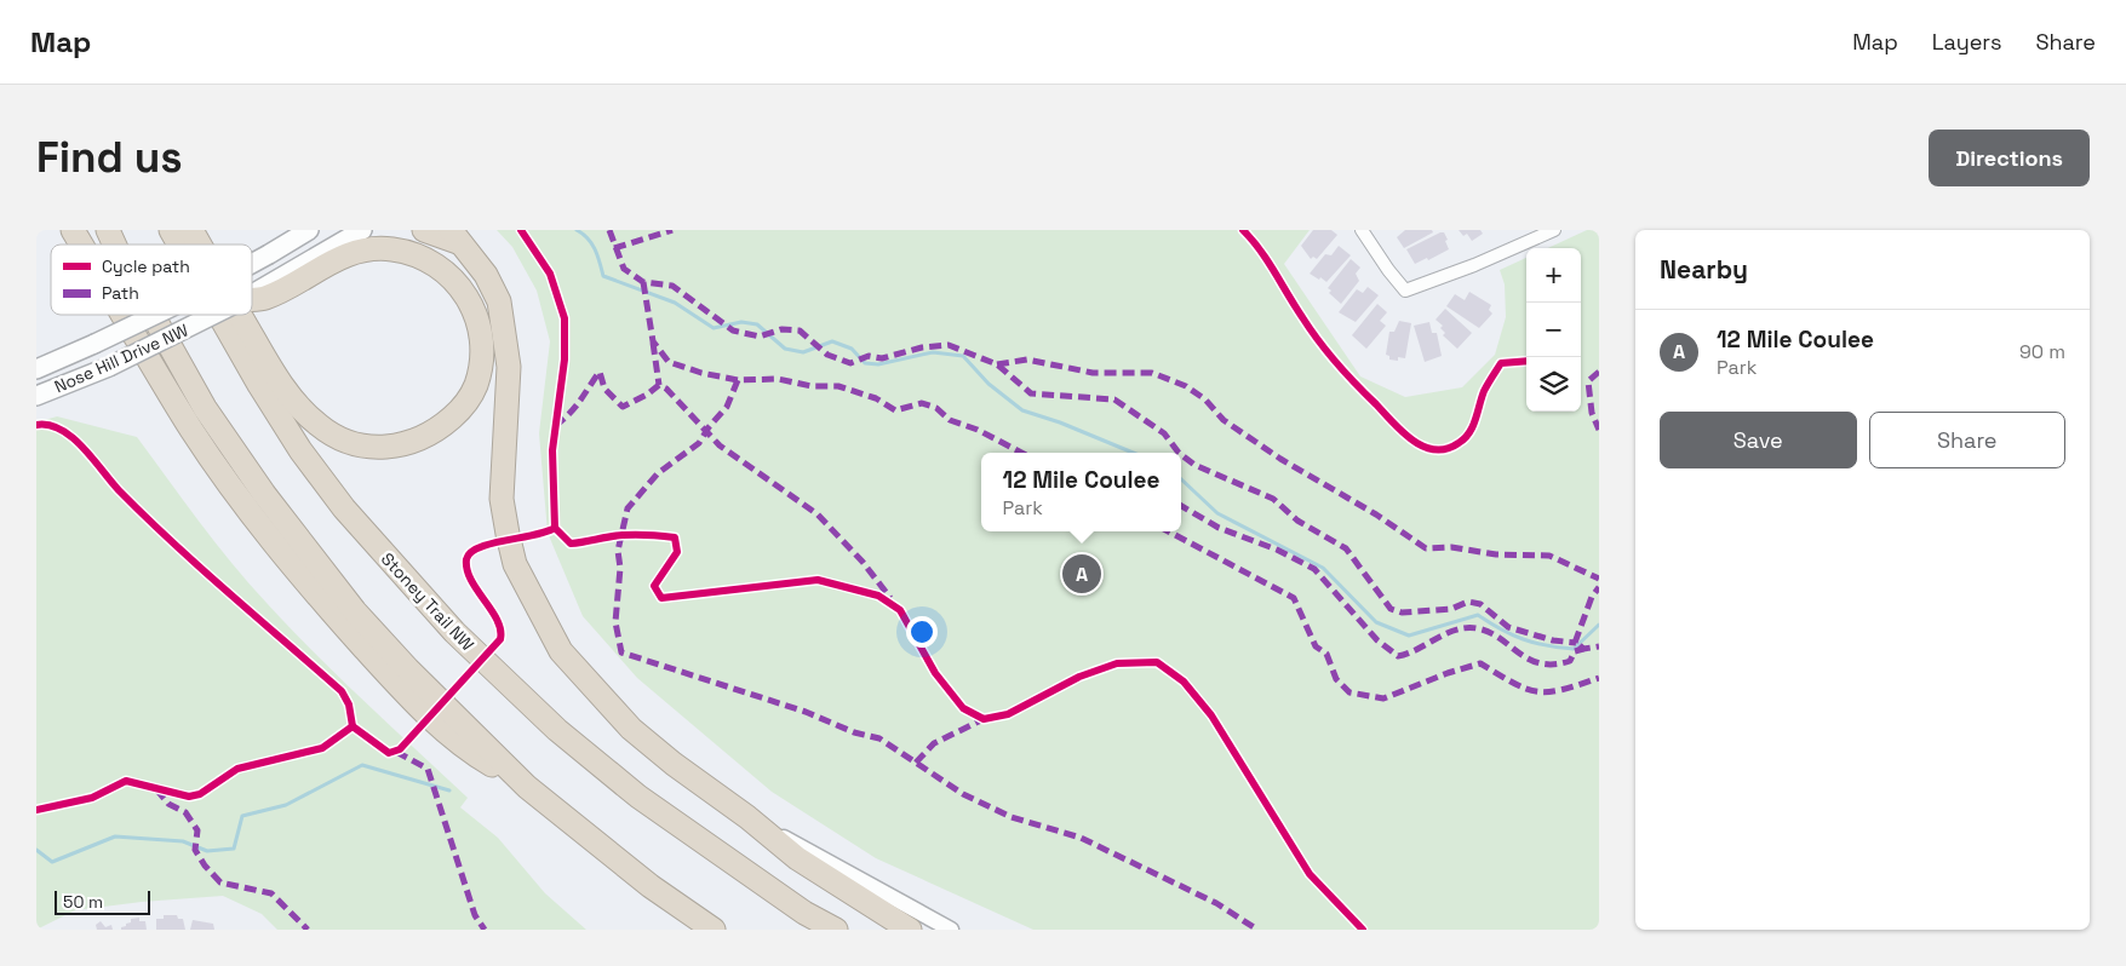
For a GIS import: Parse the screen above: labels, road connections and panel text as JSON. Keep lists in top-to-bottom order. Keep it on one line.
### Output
{"streets":{"highway":["Stoney Trail NW"],"main road":["Nose Hill Drive NW"]},"legend":["Cycle path","Path"],"scale_bar":"50 m","page":{"header":"Map","nav":["Map","Layers","Share"],"buttons":["Directions",["Save","Share"]],"title":"Find us","heading":"Nearby","map_buttons":["+","−"],"list":[{"mark":"A","name":"12 Mile Coulee","note":"Park","value":"90 m"}],"popup":["12 Mile Coulee","Park"],"pins":"A","scale":"50 m"}}
